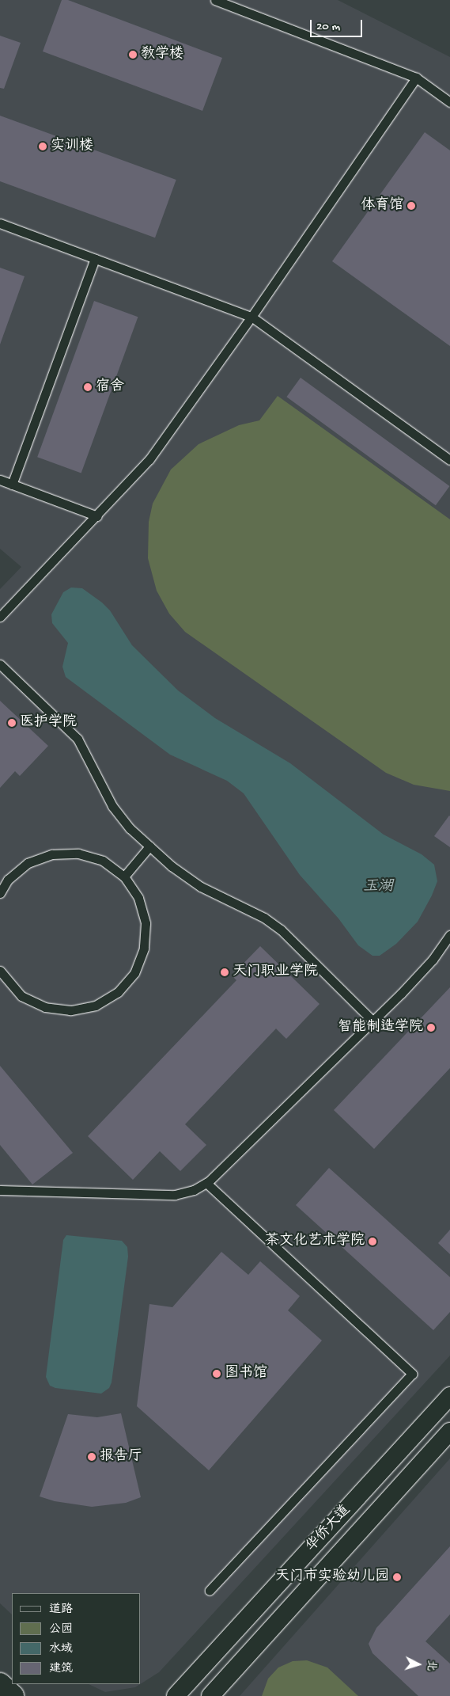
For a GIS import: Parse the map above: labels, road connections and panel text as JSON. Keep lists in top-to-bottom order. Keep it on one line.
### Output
{"streets":{"street":["华侨大道"]},"water":["玉湖"],"places":["教学楼","实训楼","体育馆","宿舍","医护学院","天门职业学院","智能制造学院","茶文化艺术学院","图书馆","报告厅","天门市实验幼儿园"],"legend":["道路","公园","水域","建筑"],"scale_bar":"20 m","north":"right"}
